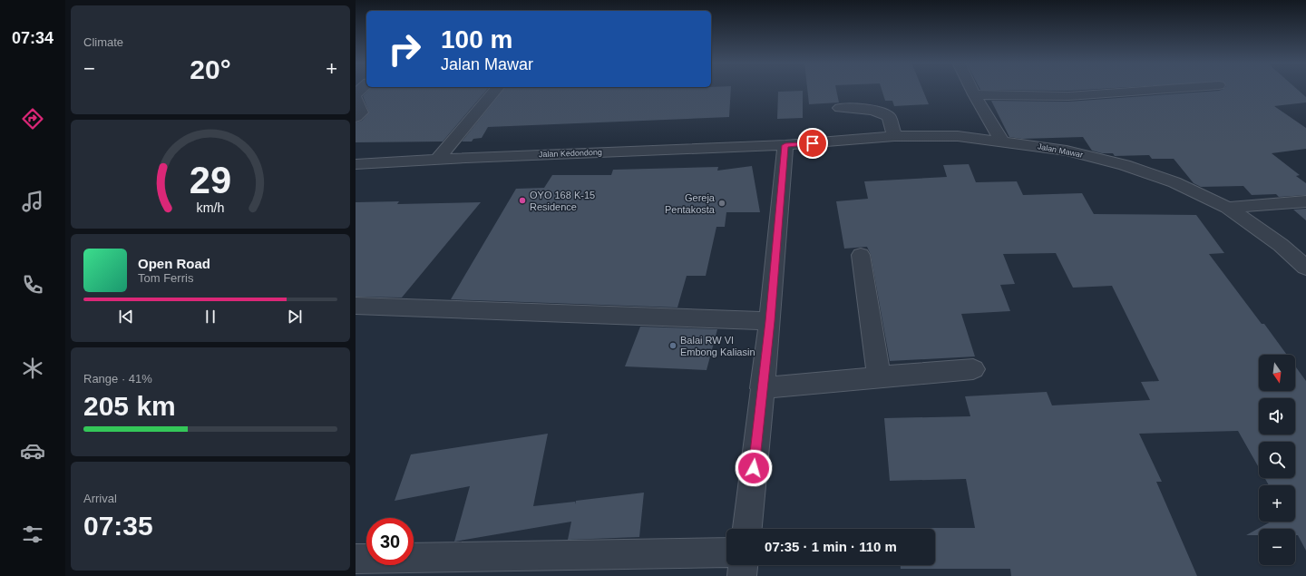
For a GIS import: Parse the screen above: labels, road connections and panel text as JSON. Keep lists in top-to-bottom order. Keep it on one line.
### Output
{"streets":{"street":["Jalan Mawar","Jalan Kedondong"]},"crossings":[["Jalan Mawar","Jalan Kedondong"]],"places":["OYO 168 K-15 Residence","Gereja Pentakosta","Balai RW VI Embong Kaliasin"],"north":"bottom","page":{"tabs":"07:34","tile":["Climate",["Range · 41%","205 km"],["Arrival","07:35"]],"turn":["100 m","Jalan Mawar"],"heat":["−","20°","+"],"song":["Open Road","Tom Ferris"],"map_buttons":["+","−"],"limit":"30","trip":"07:35 · 1 min · 110 m","gauge":["29","km/h"]}}
